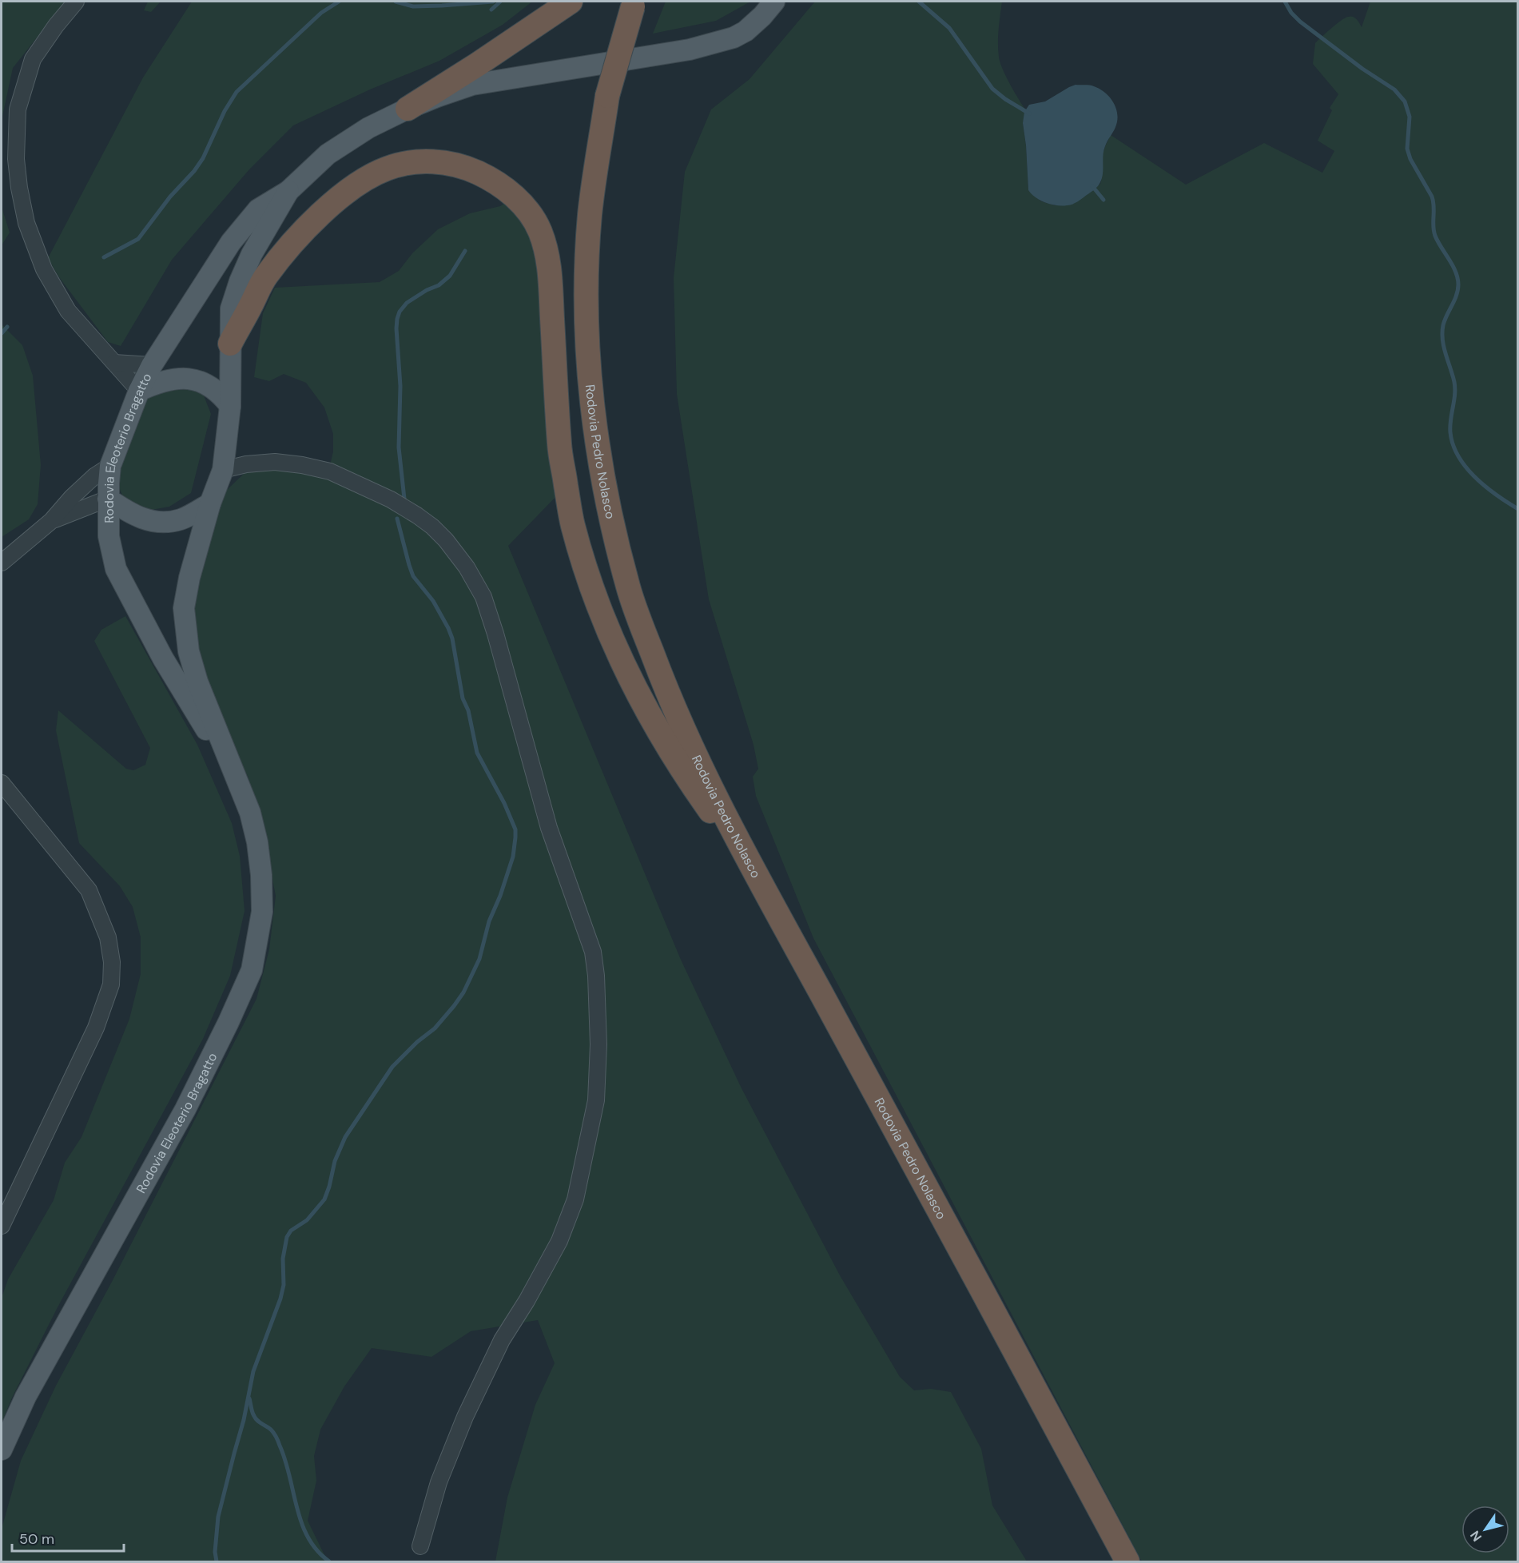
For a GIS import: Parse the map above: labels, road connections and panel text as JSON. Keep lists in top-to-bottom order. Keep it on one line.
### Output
{"streets":{"highway":["Rodovia Pedro Nolasco"],"main road":["Rodovia Eleoterio Bragatto"]},"scale_bar":"50 m","north":"bottom left"}
